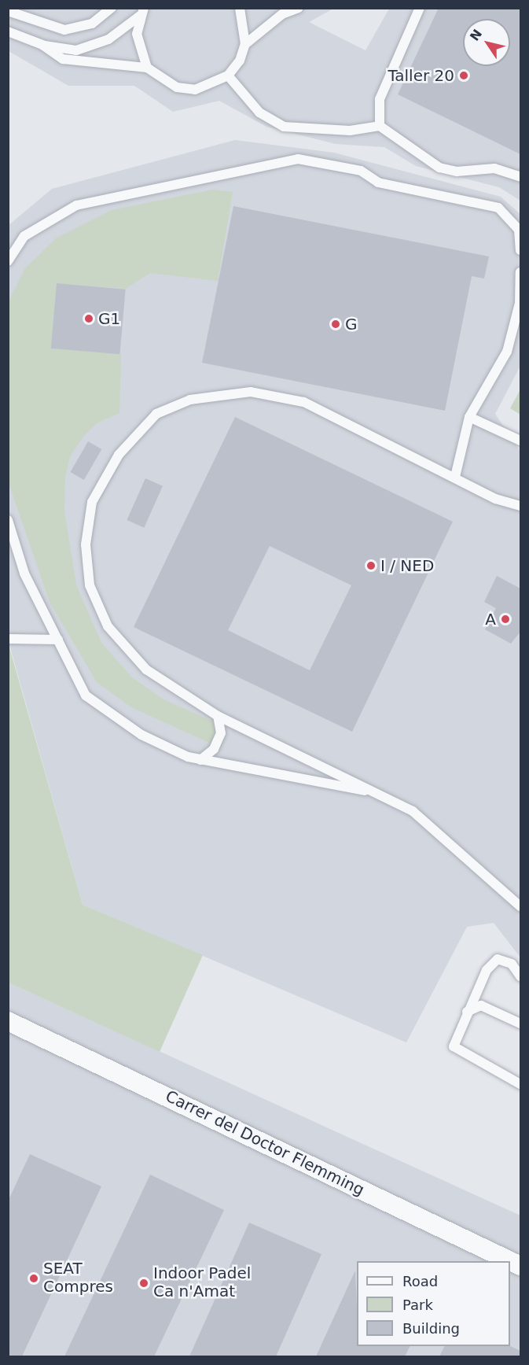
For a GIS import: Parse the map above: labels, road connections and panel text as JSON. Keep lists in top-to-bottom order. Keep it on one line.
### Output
{"streets":{"street":["Carrer del Doctor Flemming"]},"places":["Taller 20","G1","G","I / NED","A","SEAT Compres","Indoor Padel Ca n'Amat"],"legend":["Road","Park","Building"],"north":"top left"}
